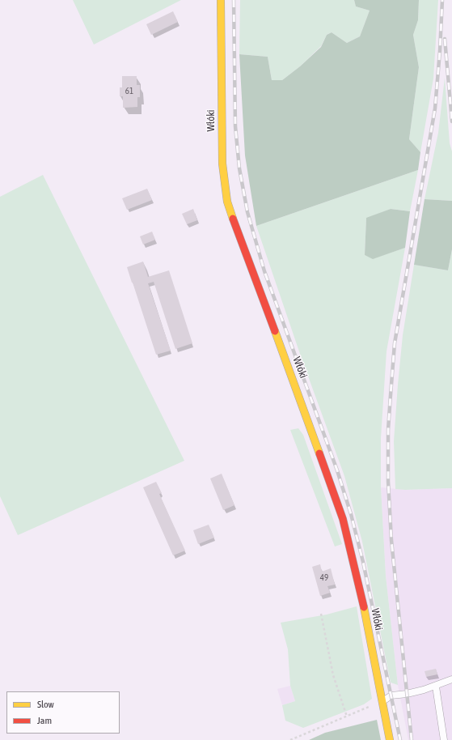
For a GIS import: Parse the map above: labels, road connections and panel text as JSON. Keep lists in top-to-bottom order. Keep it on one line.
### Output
{"streets":{"street":["Włóki"]},"house_numbers":["61","49"],"legend":["Slow","Jam"]}
